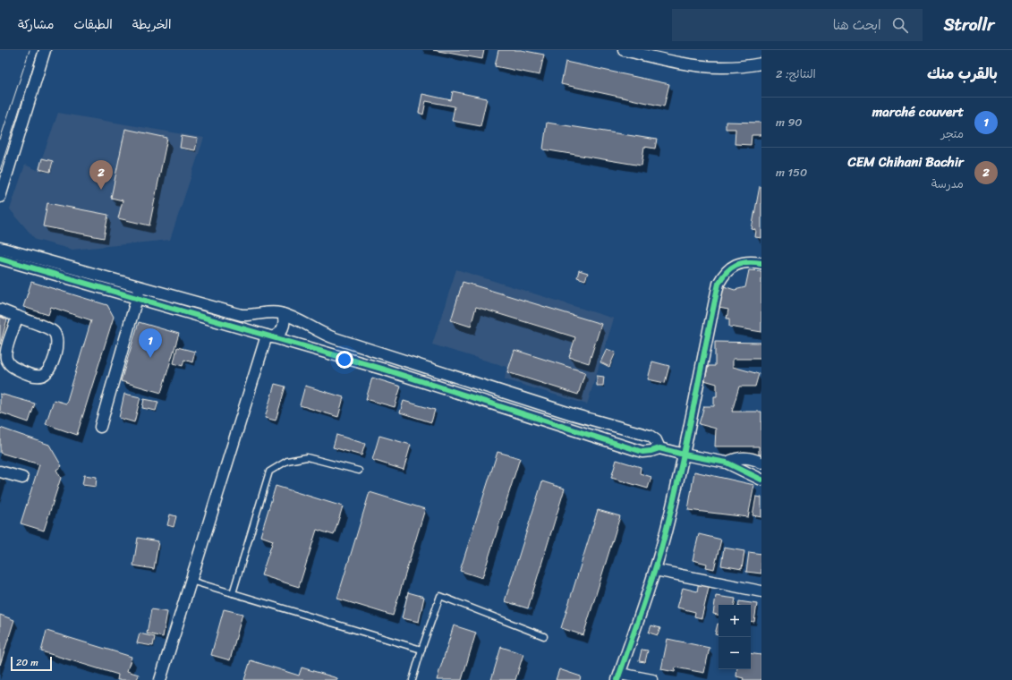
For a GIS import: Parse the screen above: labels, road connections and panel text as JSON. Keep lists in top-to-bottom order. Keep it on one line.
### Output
{"scale_bar":"20 m","page":{"header":"Strollr","search":"ابحث هنا","nav":["الخريطة","الطبقات","مشاركة"],"heading":["بالقرب منك","النتائج: 2"],"list":[{"mark":"1","name":"marché couvert","note":"متجر","value":"90 m"},{"mark":"2","name":"CEM Chihani Bachir","note":"مدرسة","value":"150 m"}],"pins":["2","1"],"map_buttons":["+","−"],"scale":"20 m"}}
